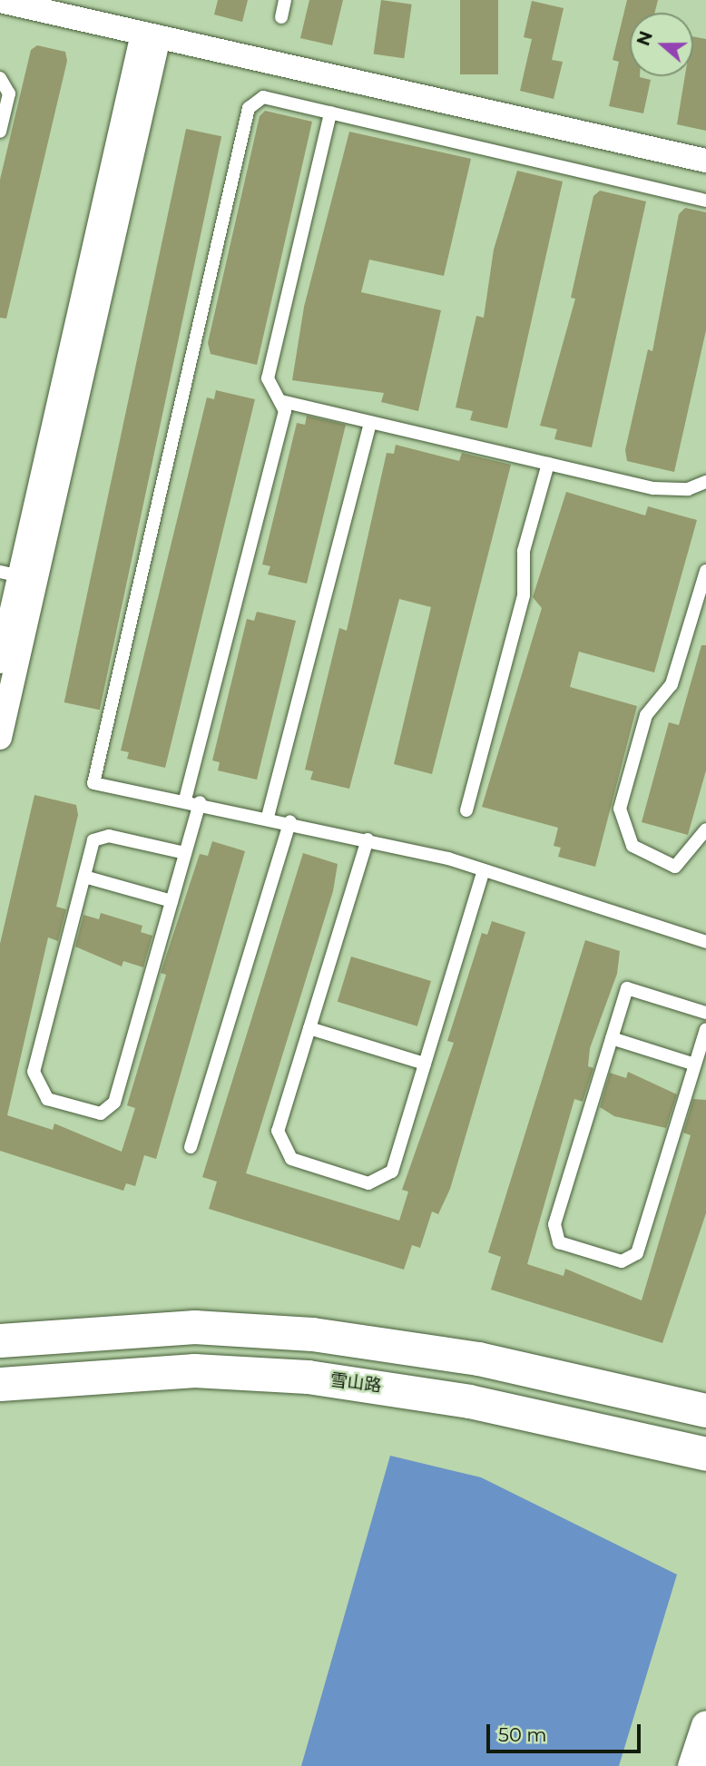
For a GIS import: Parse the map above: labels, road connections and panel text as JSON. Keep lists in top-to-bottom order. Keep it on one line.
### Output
{"streets":{"main road":["雪山路"]},"scale_bar":"50 m","north":"left"}
